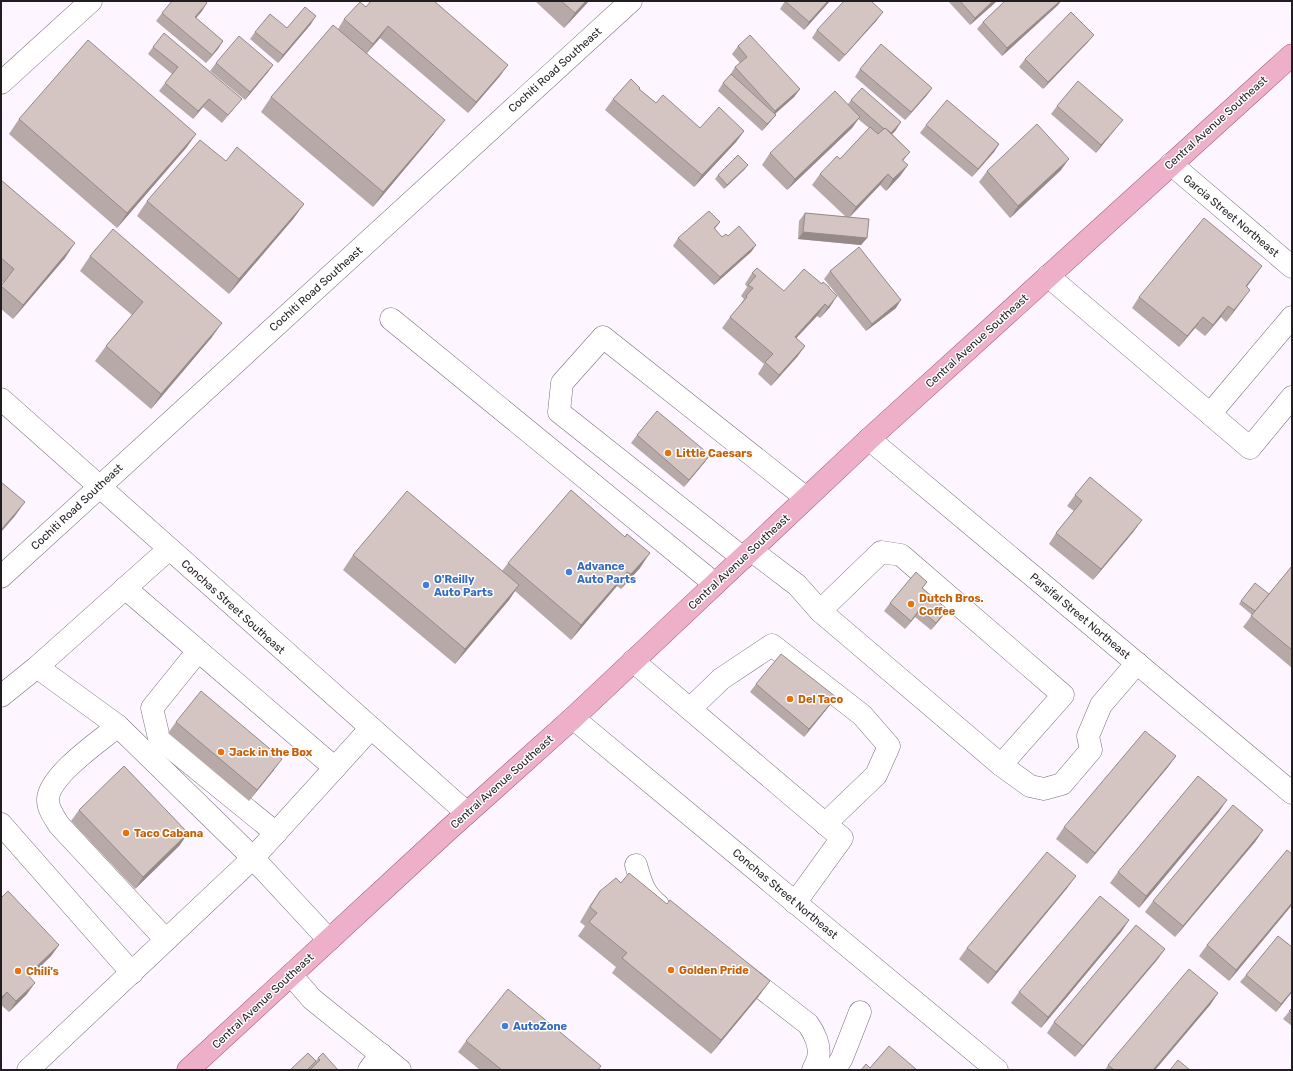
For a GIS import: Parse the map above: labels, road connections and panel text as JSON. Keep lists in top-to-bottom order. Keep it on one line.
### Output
{"streets":{"main road":["Central Avenue Southeast"],"street":["Cochiti Road Southeast","Garcia Street Northeast","Conchas Street Southeast","Parsifal Street Northeast","Conchas Street Northeast"]},"crossings":[["Cochiti Road Southeast","Conchas Street Southeast"],["Central Avenue Southeast","Garcia Street Northeast"],["Central Avenue Southeast","Conchas Street Southeast"],["Central Avenue Southeast","Parsifal Street Northeast"],["Central Avenue Southeast","Conchas Street Northeast"]],"places":["Little Caesars","Advance Auto Parts","O'Reilly Auto Parts","Dutch Bros. Coffee","Del Taco","Jack in the Box","Taco Cabana","Golden Pride","Chili's","AutoZone"]}
